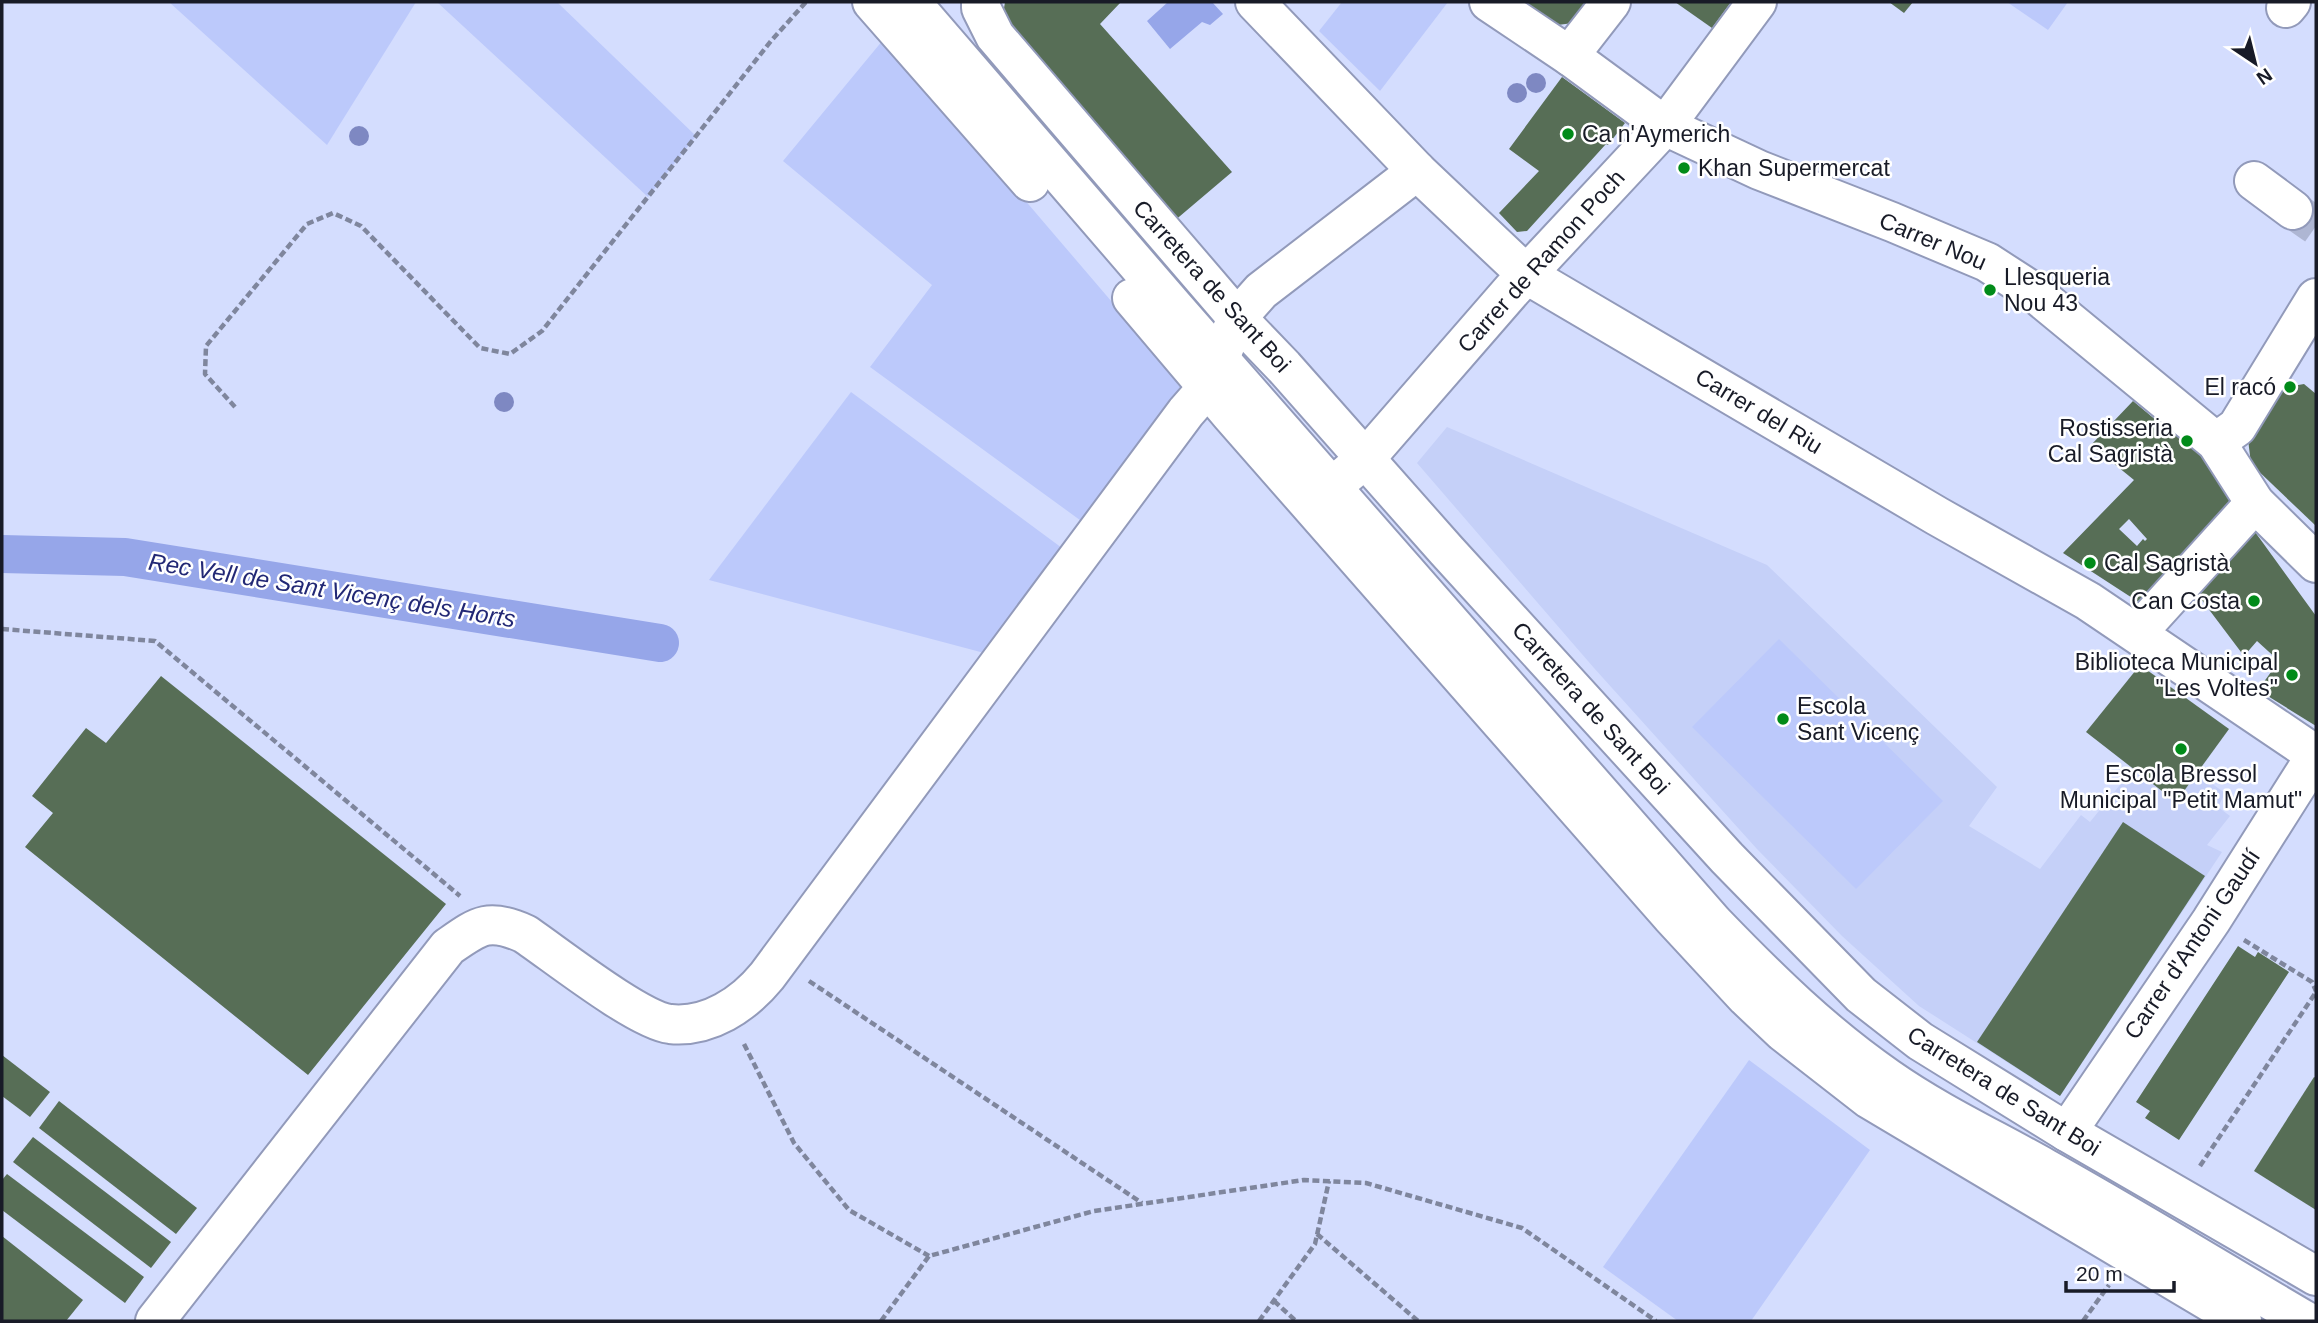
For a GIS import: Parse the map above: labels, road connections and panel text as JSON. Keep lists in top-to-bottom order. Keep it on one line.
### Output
{"streets":{"street":["Carrer Nou","Carrer de Ramon Poch","Carretera de Sant Boi","Carrer del Riu","Carrer d'Antoni Gaudí"]},"crossings":[["Carrer Nou","Carrer de Ramon Poch"],["Carrer de Ramon Poch","Carretera de Sant Boi"],["Carrer de Ramon Poch","Carrer del Riu"],["Carretera de Sant Boi","Carrer d'Antoni Gaudí"],["Carrer del Riu","Carrer d'Antoni Gaudí"]],"water":["Rec Vell de Sant Vicenç dels Horts"],"places":["Ca n'Aymerich","Khan Supermercat","Llesqueria Nou 43","El racó","Rostisseria Cal Sagristà","Cal Sagristà","Can Costa","Biblioteca Municipal \"Les Voltes\"","Escola Sant Vicenç","Escola Bressol Municipal \"Petit Mamut\""],"scale_bar":"20 m","north":"bottom right"}
